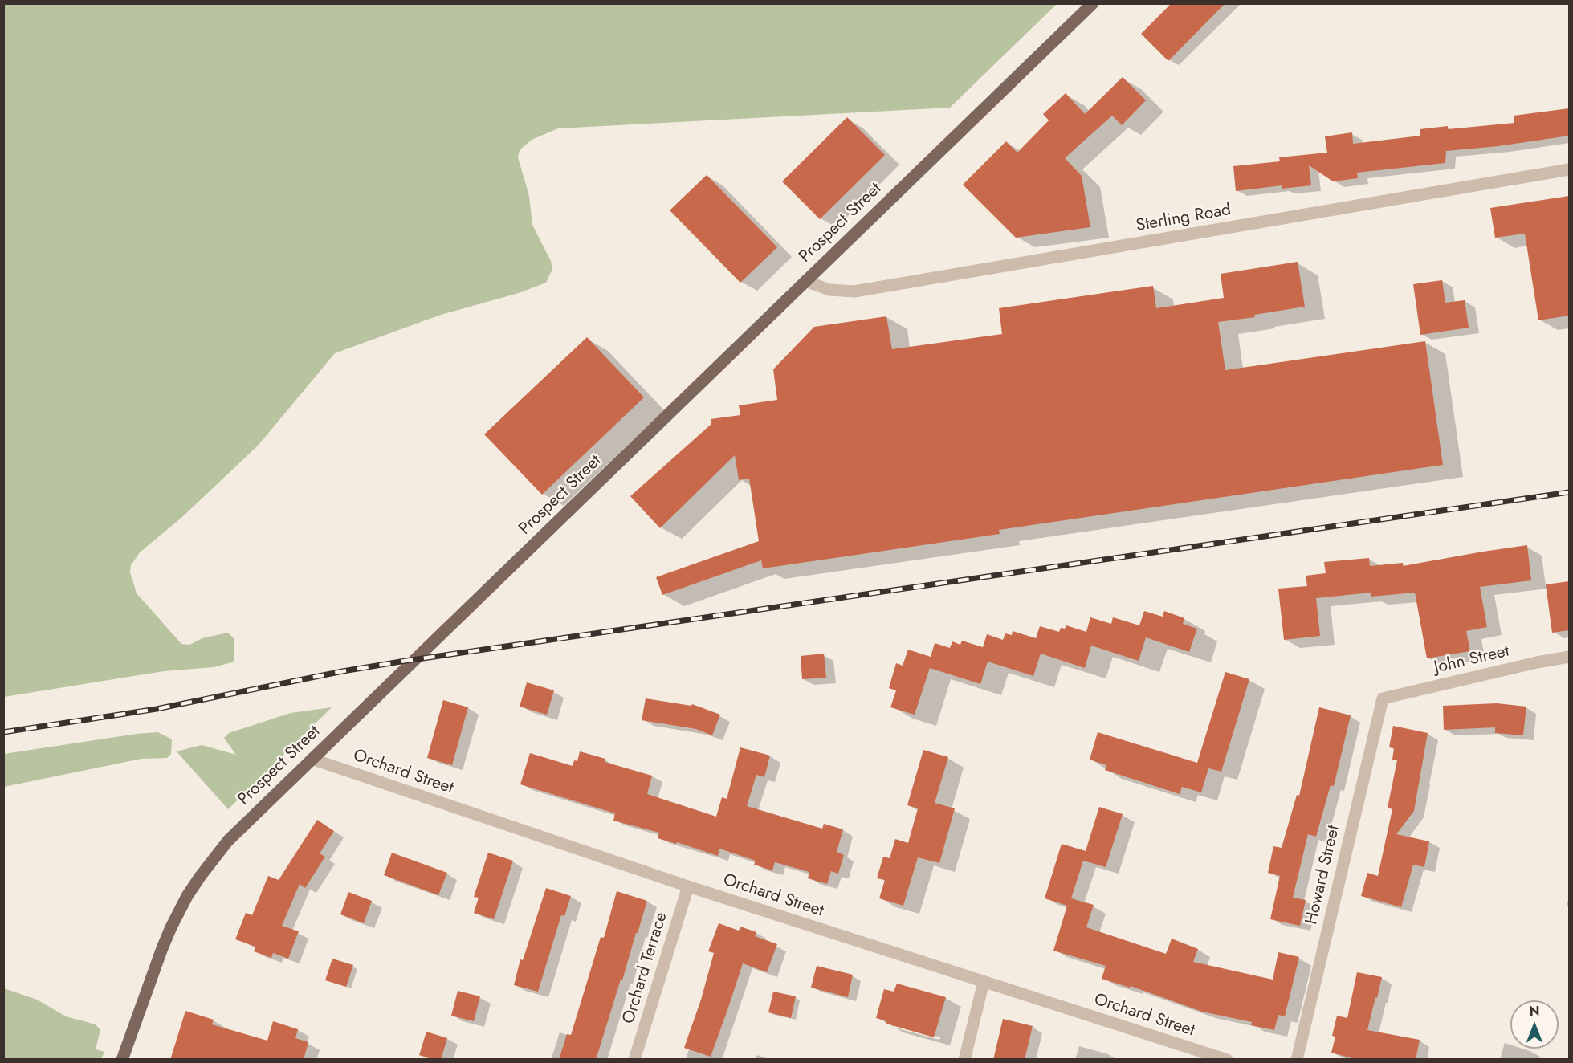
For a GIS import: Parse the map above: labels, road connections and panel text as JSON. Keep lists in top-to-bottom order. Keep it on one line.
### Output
{"streets":{"main road":["Prospect Street"],"street":["Sterling Road","John Street","Orchard Street","Howard Street","Orchard Terrace"]},"crossings":[["Sterling Road","Prospect Street"],["Prospect Street","Orchard Street"],["John Street","Howard Street"],["Orchard Street","Orchard Terrace"]],"north":"top"}
